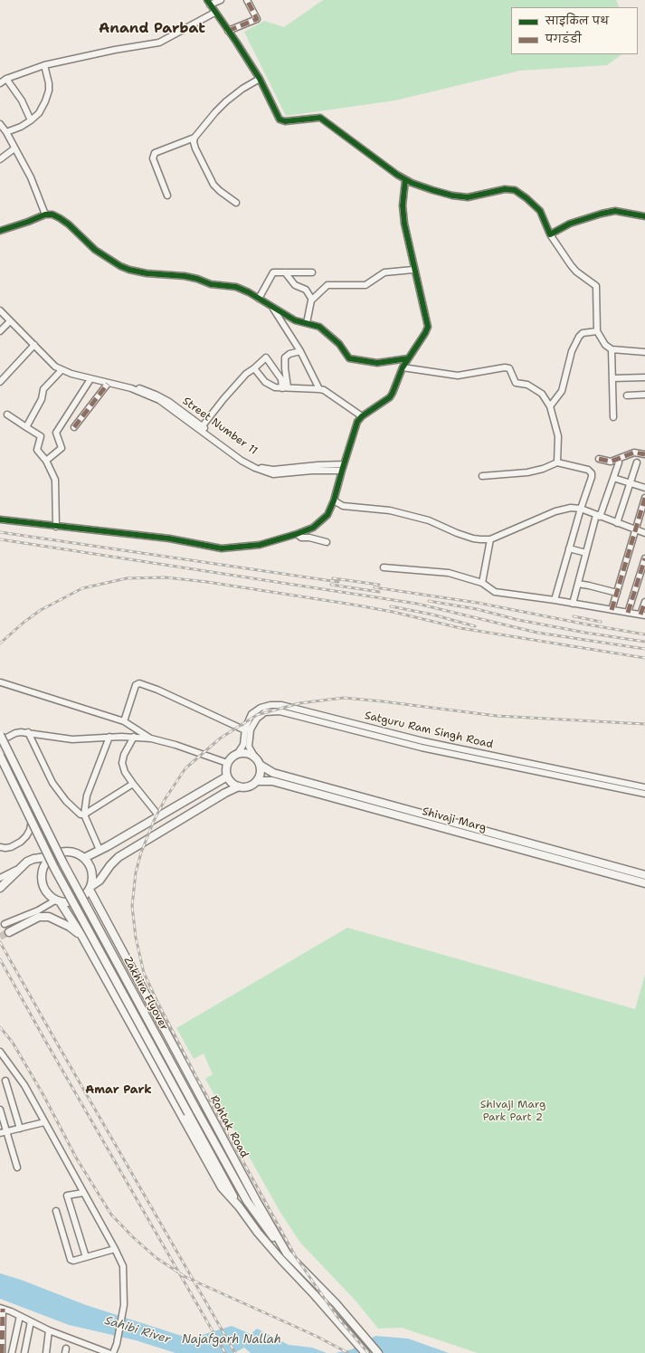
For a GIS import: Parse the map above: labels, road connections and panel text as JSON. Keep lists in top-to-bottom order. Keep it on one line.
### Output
{"streets":{"main road":["Shivaji Marg","Zakhira Flyover","Rohtak Road"],"street":["Street Number 11","Satguru Ram Singh Road"]},"crossings":[["Satguru Ram Singh Road","Shivaji Marg"],["Zakhira Flyover","Rohtak Road"]],"districts":["Anand Parbat","Amar Park"],"water":["Sahibi River","Najafgarh Nallah"],"parks":["Shivaji Marg Park Part 2"],"legend":["साइकिल पथ","पगडंडी"]}
